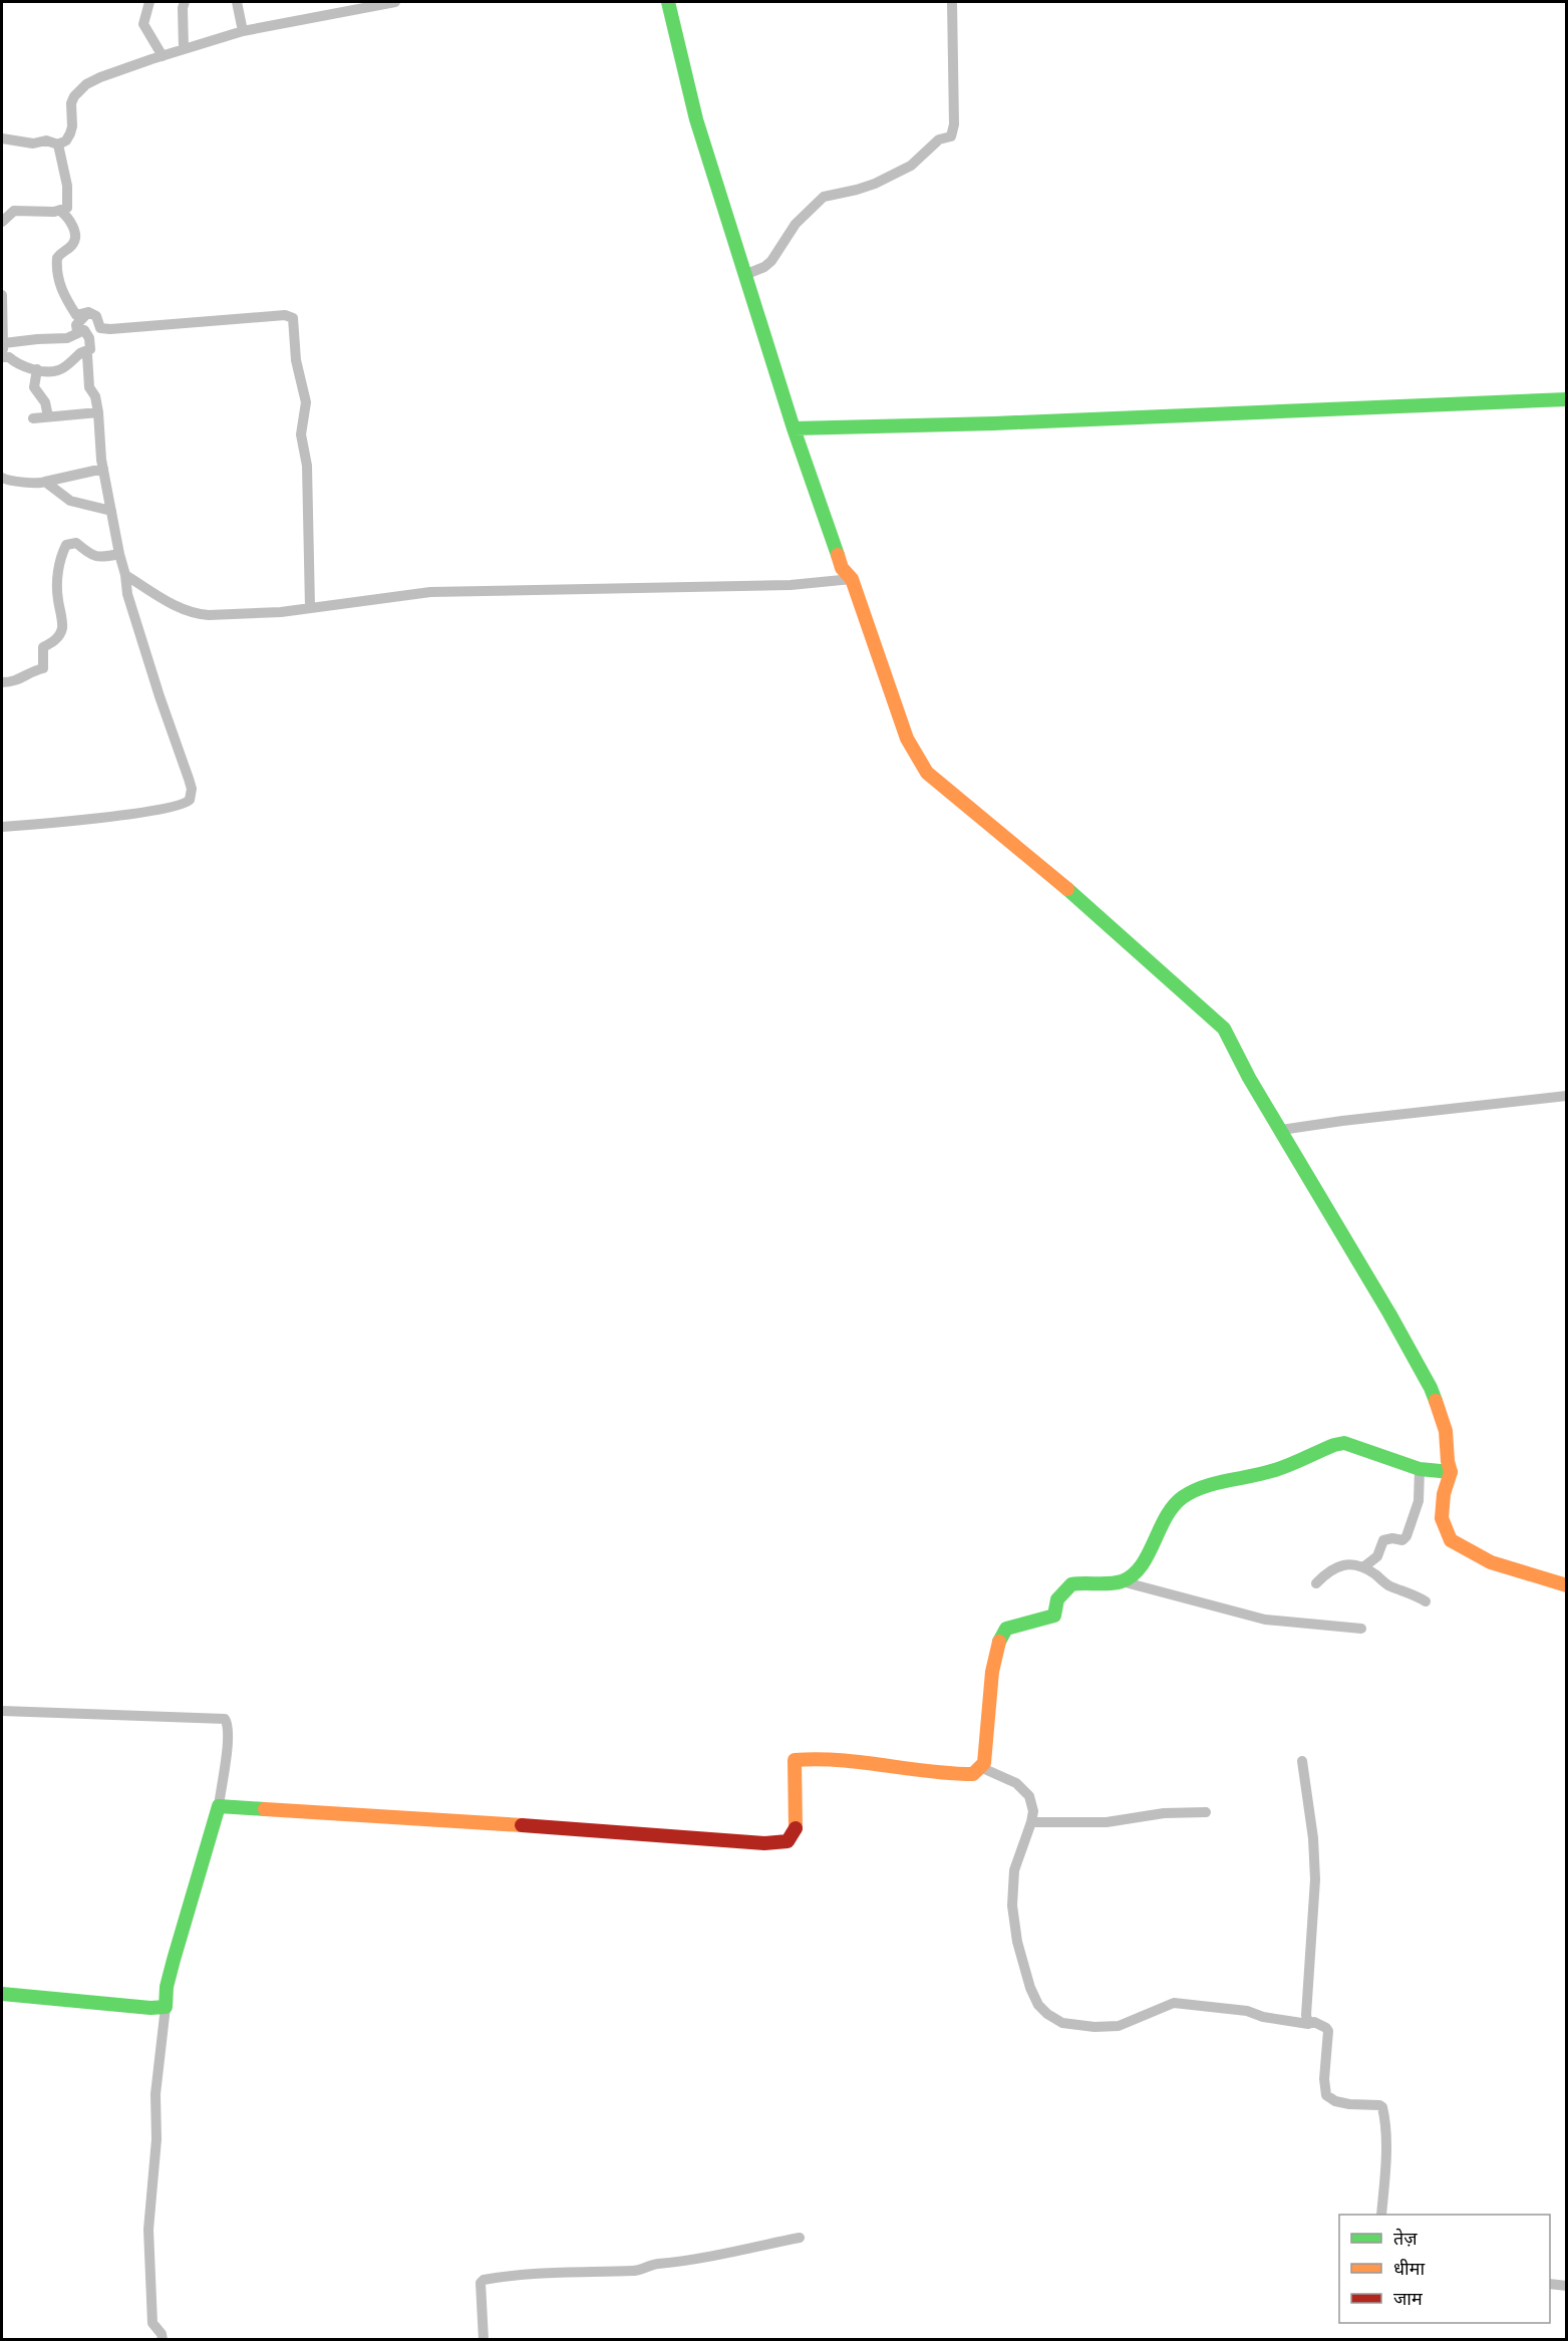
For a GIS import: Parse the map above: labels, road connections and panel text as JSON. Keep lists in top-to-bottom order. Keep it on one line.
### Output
{"legend":["तेज़","धीमा","जाम"]}
